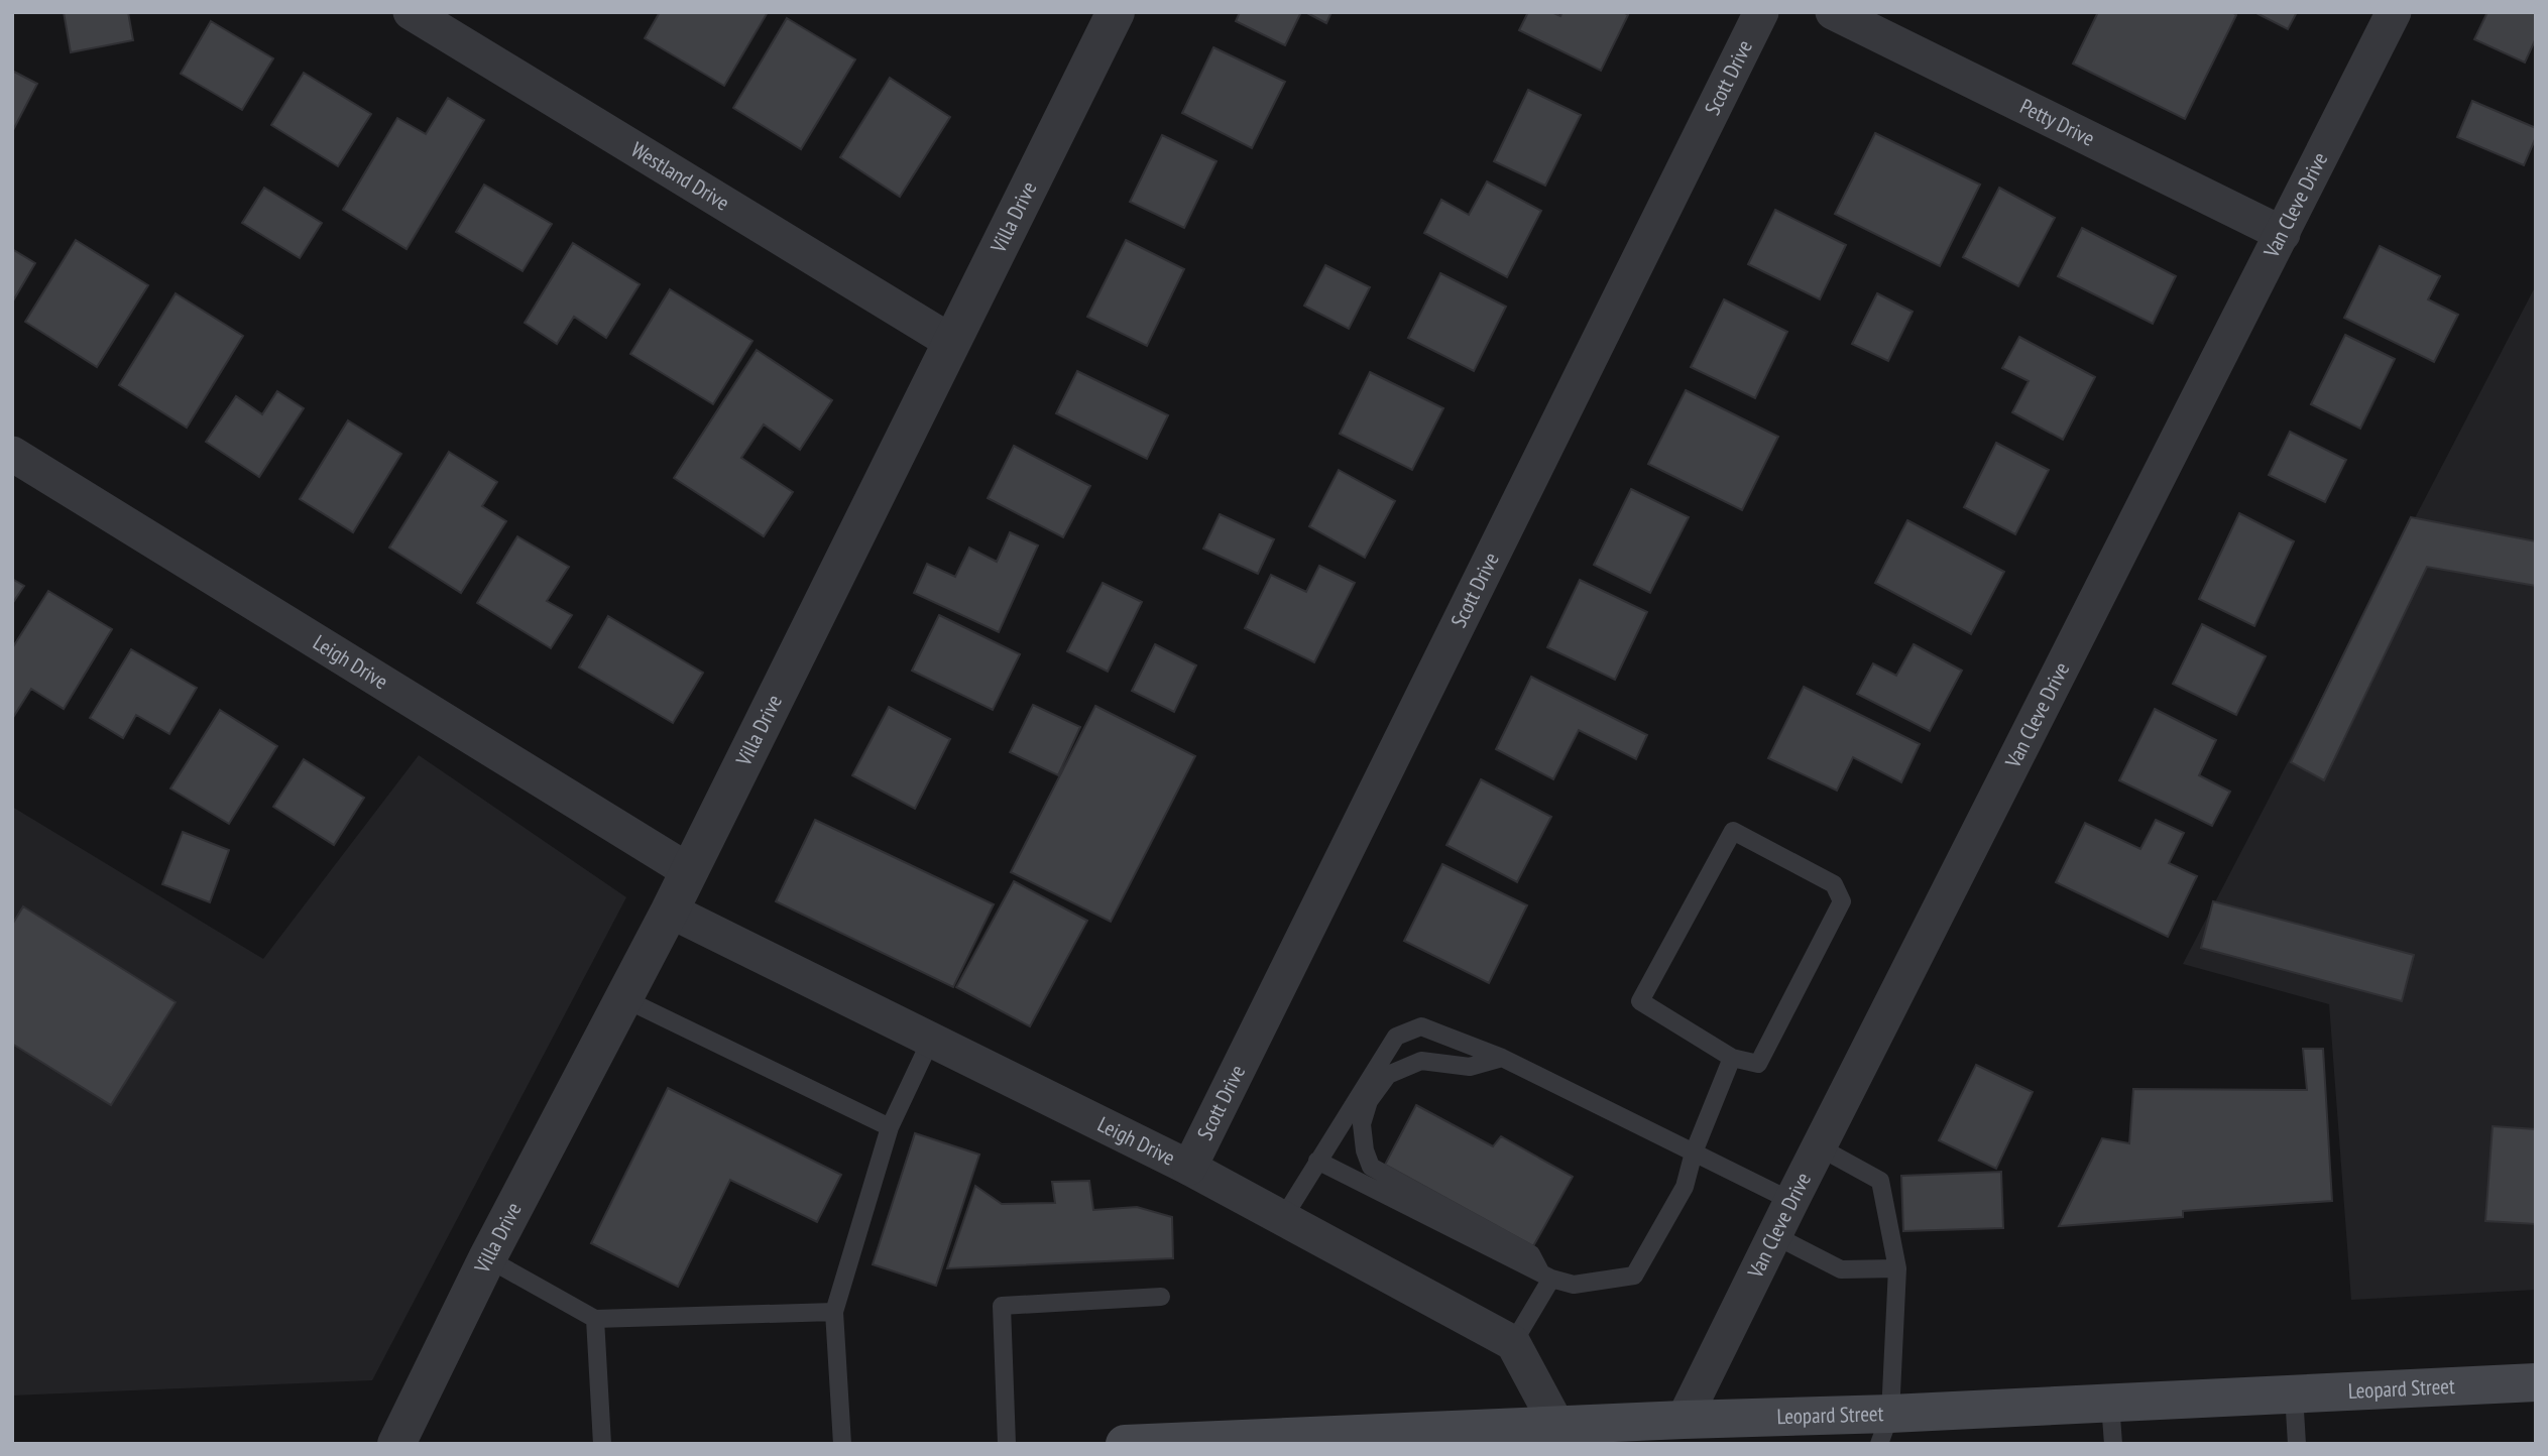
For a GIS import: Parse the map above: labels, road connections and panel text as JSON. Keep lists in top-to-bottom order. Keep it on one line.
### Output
{"streets":{"main road":["Leopard Street"],"street":["Scott Drive","Petty Drive","Westland Drive","Van Cleve Drive","Villa Drive","Leigh Drive"]},"crossings":[["Scott Drive","Leigh Drive"],["Petty Drive","Van Cleve Drive"],["Westland Drive","Villa Drive"],["Van Cleve Drive","Leopard Street"],["Villa Drive","Leigh Drive"]]}
